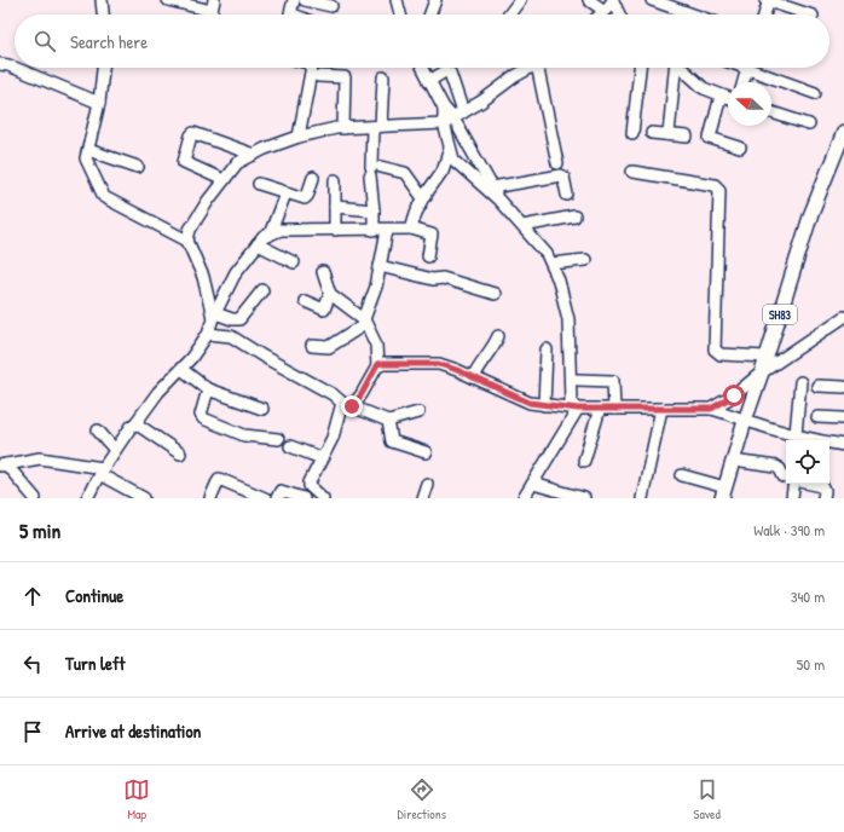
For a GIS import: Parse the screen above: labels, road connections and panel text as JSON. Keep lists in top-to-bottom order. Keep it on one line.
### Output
{"streets":{"main road":["SH83"]},"north":"left","page":{"search":"Search here","heading":["5 min","Walk · 390 m"],"list":[["Continue","340 m"],["Turn left","50 m"],"Arrive at destination"],"nav":["Map","Directions","Saved"]}}
